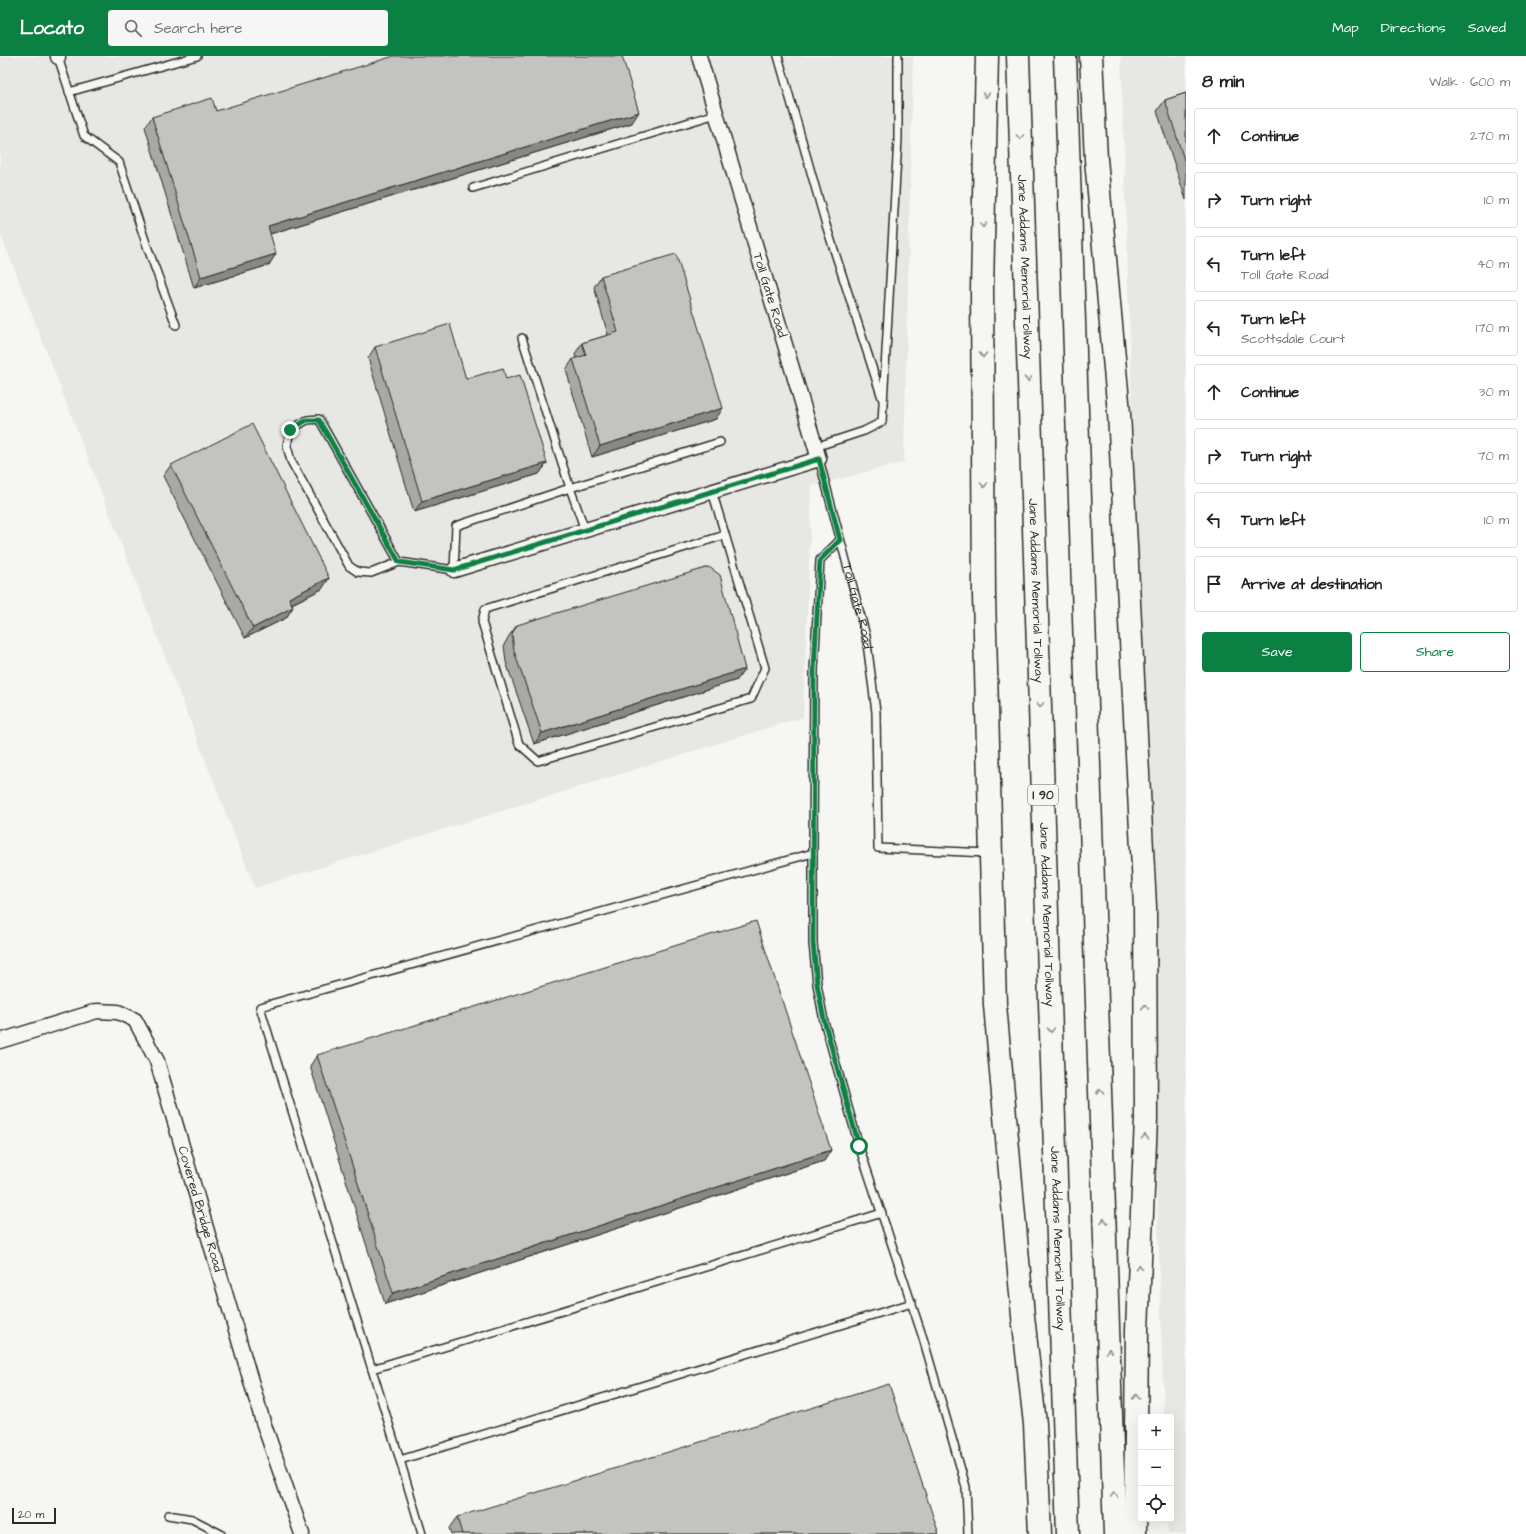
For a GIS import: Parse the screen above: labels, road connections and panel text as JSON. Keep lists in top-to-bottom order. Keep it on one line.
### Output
{"streets":{"highway":["Jane Addams Memorial Tollway","I 90"],"street":["Toll Gate Road","Covered Bridge Road"]},"scale_bar":"20 m","page":{"header":"Locato","search":"Search here","nav":["Map","Directions","Saved"],"heading":["8 min","Walk · 600 m"],"list":[["Continue","270 m"],["Turn right","10 m"],["Turn left","Toll Gate Road","40 m"],["Turn left","Scottsdale Court","170 m"],["Continue","30 m"],["Turn right","70 m"],["Turn left","10 m"],"Arrive at destination"],"buttons":["Save","Share"],"map_buttons":["+","−"],"scale":"20 m"}}
